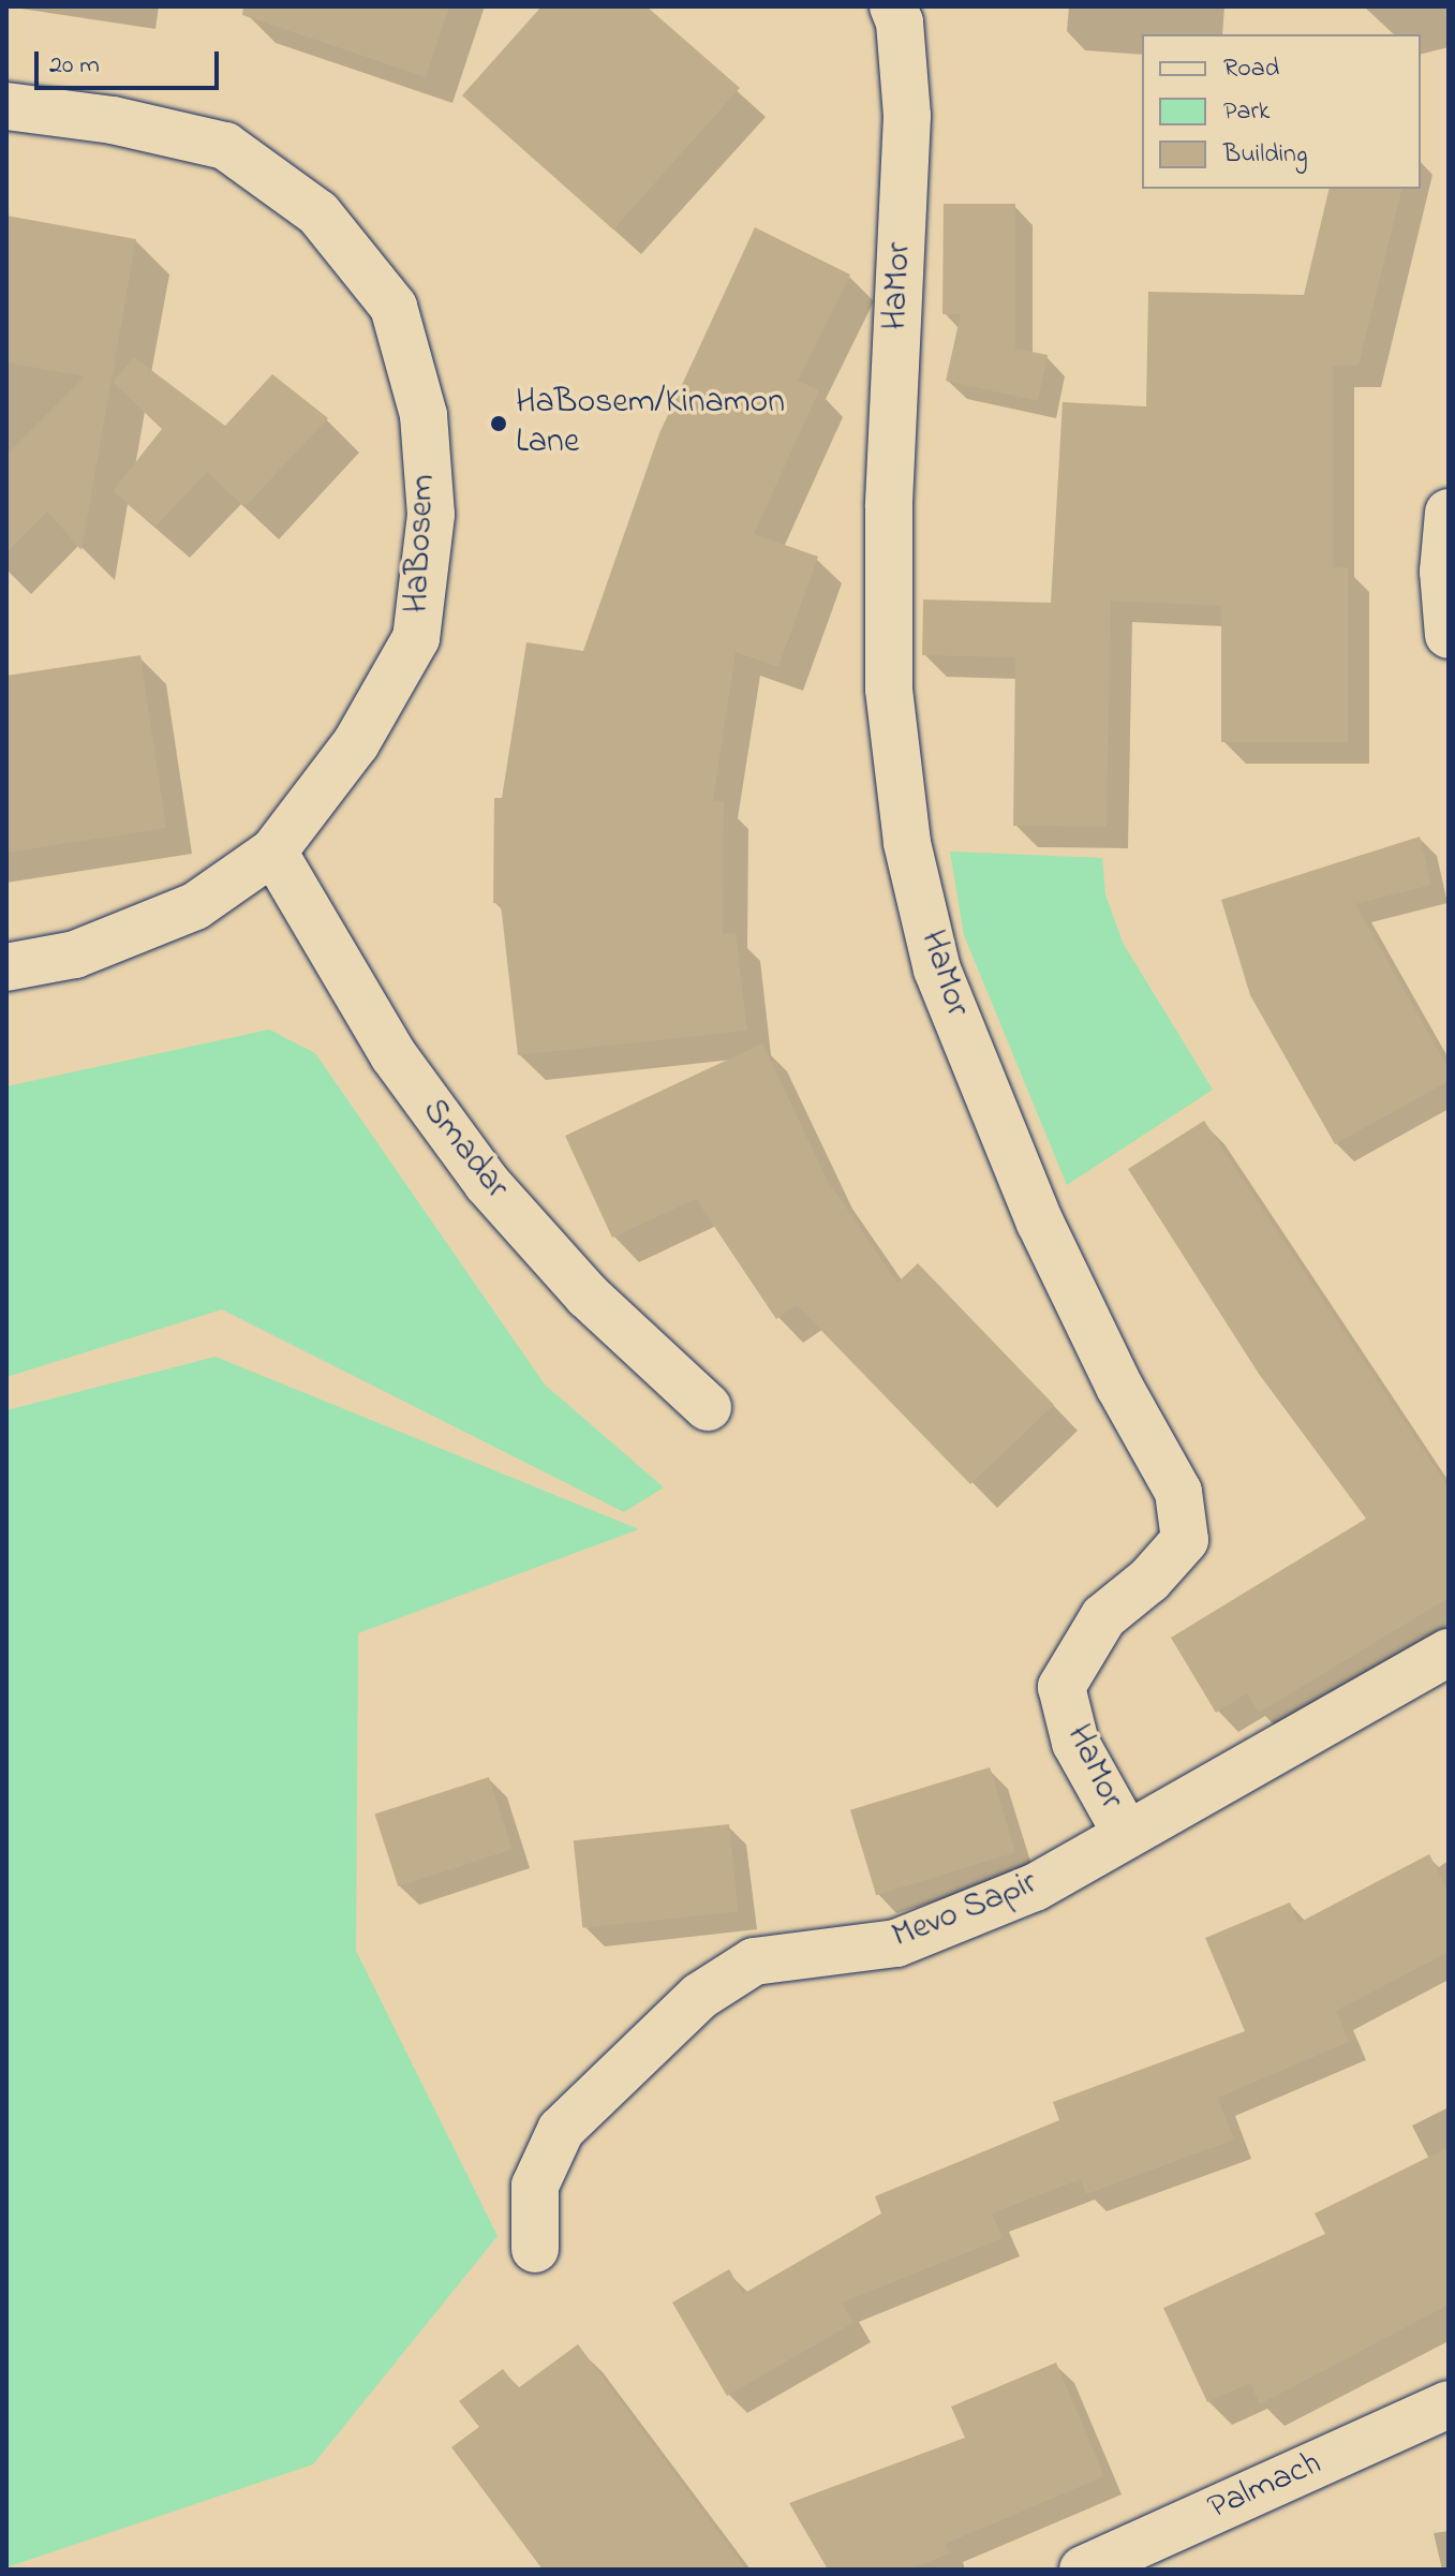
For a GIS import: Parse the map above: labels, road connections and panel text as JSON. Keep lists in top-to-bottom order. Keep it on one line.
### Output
{"streets":{"street":["HaMor","HaBosem","Smadar","Mevo Sapir","Palmach"]},"crossings":[["HaMor","Mevo Sapir"],["HaBosem","Smadar"]],"places":["HaBosem/Kinamon Lane"],"legend":["Road","Park","Building"],"scale_bar":"20 m"}
